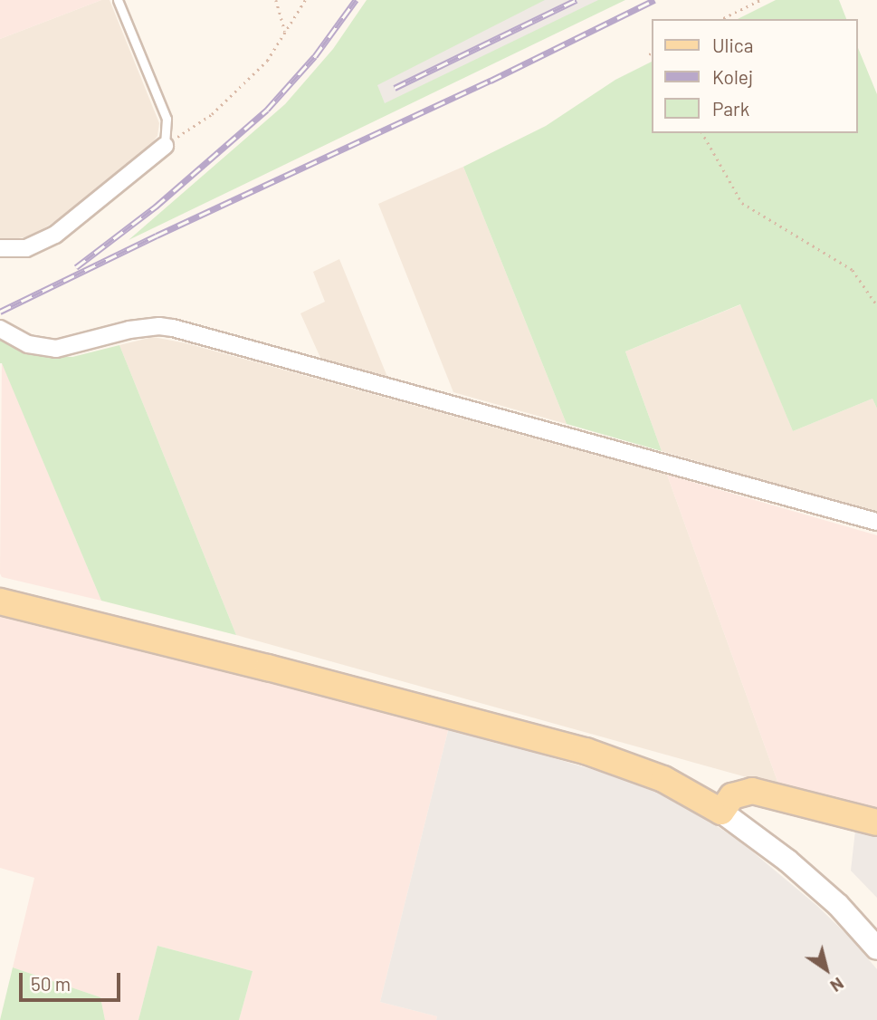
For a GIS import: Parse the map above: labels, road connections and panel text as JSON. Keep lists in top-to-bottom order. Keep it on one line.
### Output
{"legend":["Ulica","Kolej","Park"],"scale_bar":"50 m","north":"bottom right"}
